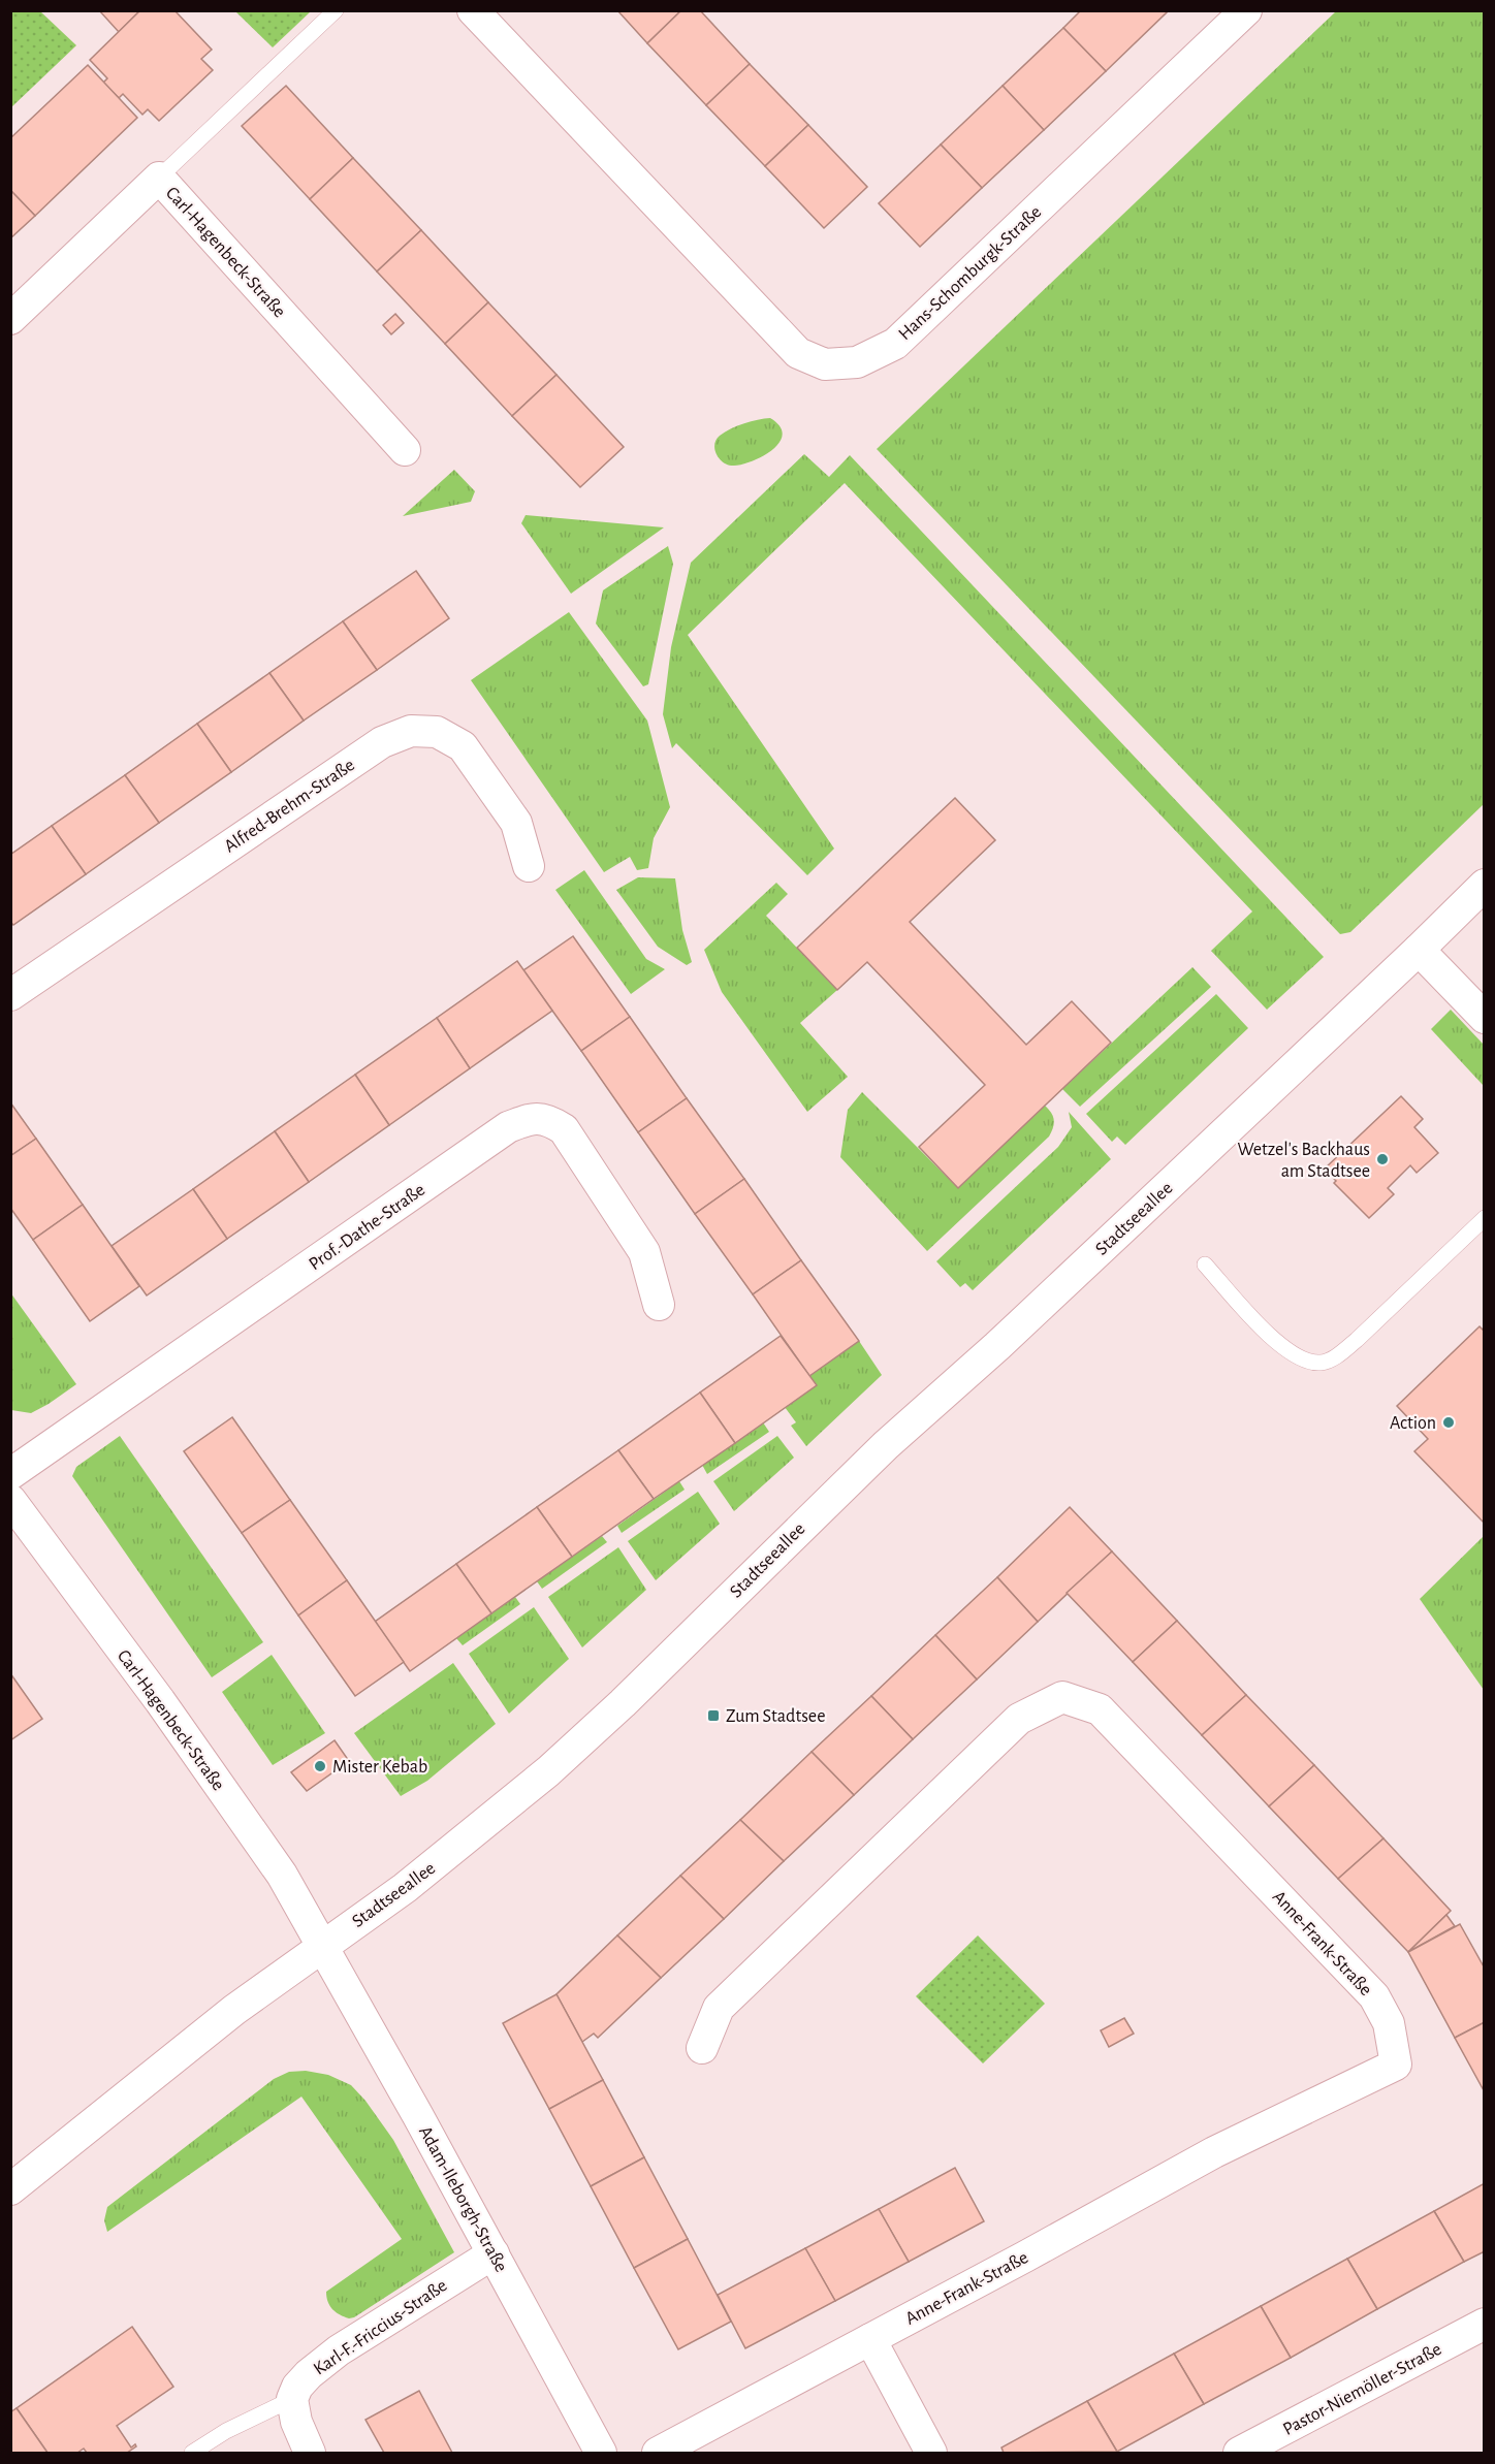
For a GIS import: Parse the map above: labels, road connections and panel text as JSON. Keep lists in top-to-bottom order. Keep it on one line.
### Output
{"streets":{"street":["Carl-Hagenbeck-Straße","Hans-Schomburgk-Straße","Alfred-Brehm-Straße","Stadtseeallee","Prof.-Dathe-Straße","Anne-Frank-Straße","Adam-Ileborgh-Straße","Karl-F.-Friccius-Straße","Pastor-Niemöller-Straße"]},"crossings":[["Carl-Hagenbeck-Straße","Stadtseeallee"],["Carl-Hagenbeck-Straße","Adam-Ileborgh-Straße"],["Stadtseeallee","Adam-Ileborgh-Straße"],["Adam-Ileborgh-Straße","Karl-F.-Friccius-Straße"]],"places":{"other":["Wetzel's Backhaus am Stadtsee","Action","Mister Kebab"],"transit":["Zum Stadtsee"]}}
